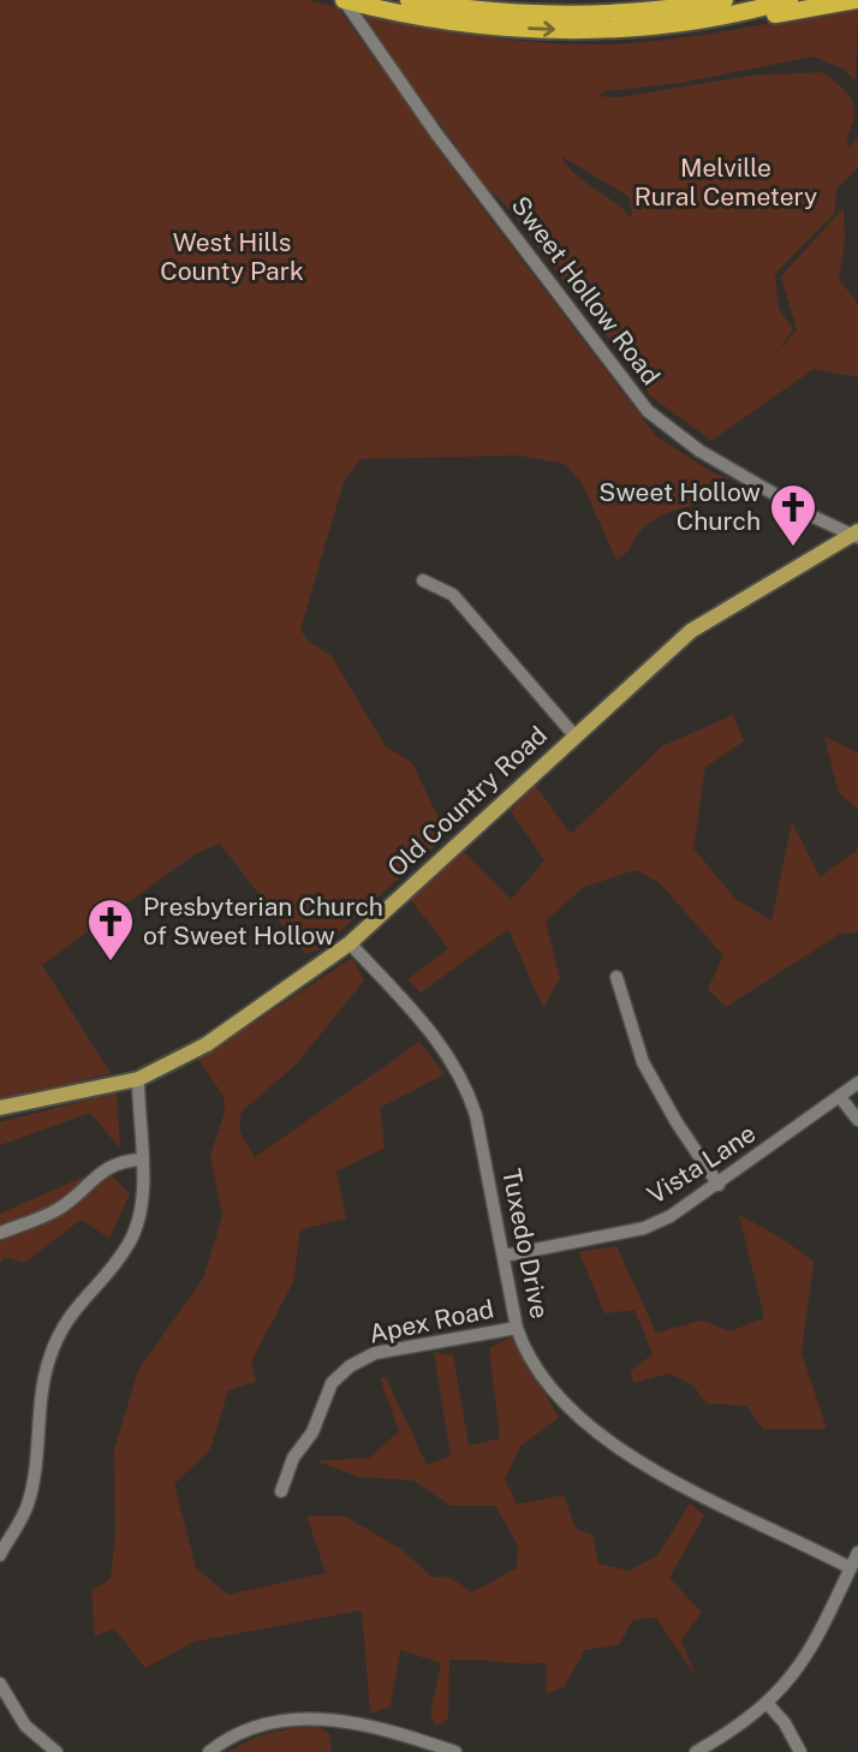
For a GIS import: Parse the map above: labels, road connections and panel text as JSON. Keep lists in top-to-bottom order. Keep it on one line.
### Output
{"streets":{"main road":["Old Country Road"],"street":["Sweet Hollow Road","Vista Lane","Tuxedo Drive","Apex Road"]},"crossings":[["Sweet Hollow Road","Old Country Road"],["Old Country Road","Tuxedo Drive"],["Vista Lane","Tuxedo Drive"],["Tuxedo Drive","Apex Road"]],"parks":["Melville Rural Cemetery","West Hills County Park"],"places":{"church":["Sweet Hollow Church","Presbyterian Church of Sweet Hollow"]}}
